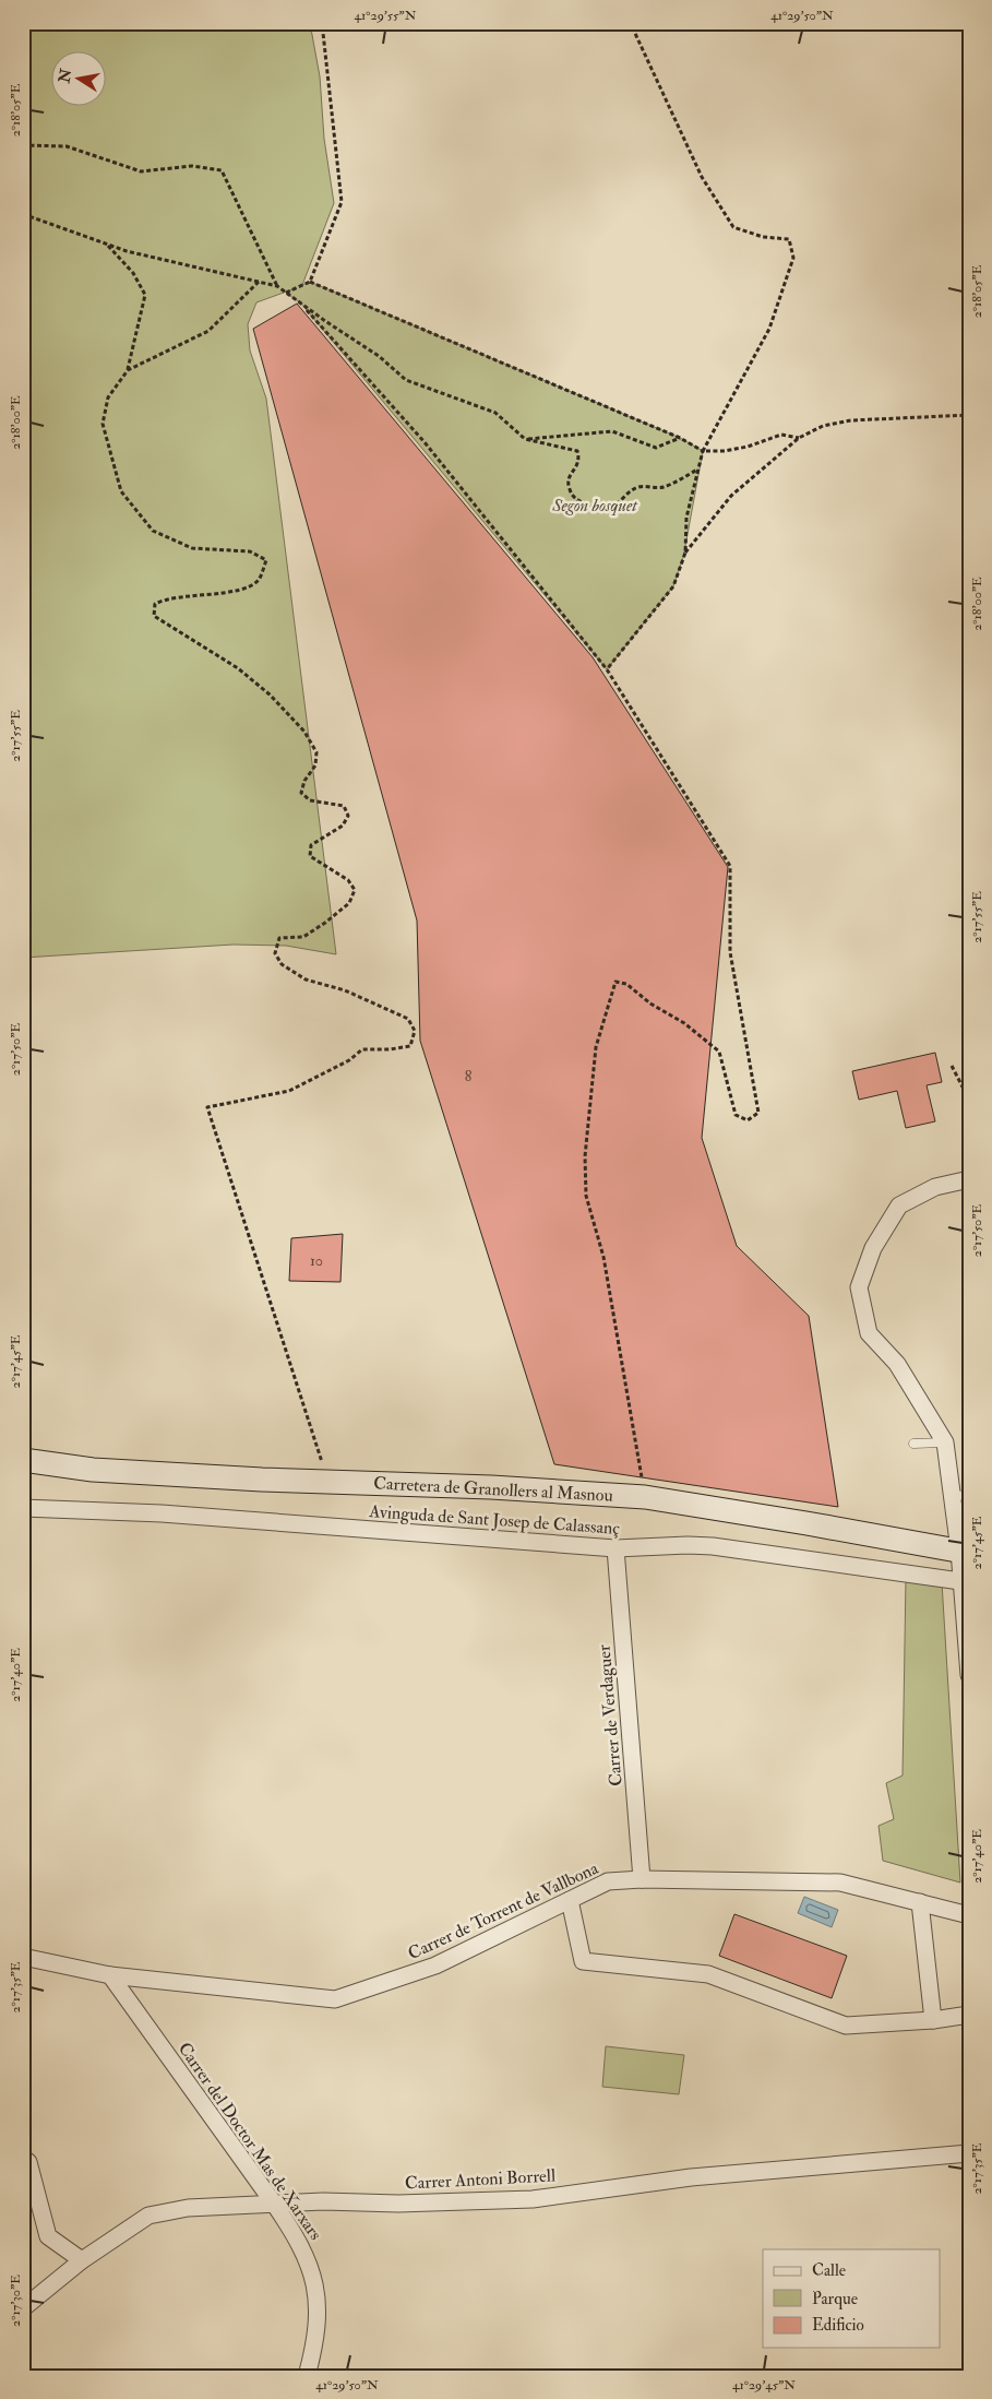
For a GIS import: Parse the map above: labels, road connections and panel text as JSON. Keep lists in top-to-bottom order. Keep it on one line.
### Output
{"streets":{"main road":["Carretera de Granollers al Masnou"],"street":["Avinguda de Sant Josep de Calassanç","Carrer de Verdaguer","Carrer de Torrent de Vallbona","Carrer del Doctor Mas de Xarxars","Carrer Antoni Borrell"]},"crossings":[["Avinguda de Sant Josep de Calassanç","Carrer de Verdaguer"],["Carrer de Verdaguer","Carrer de Torrent de Vallbona"],["Carrer de Torrent de Vallbona","Carrer del Doctor Mas de Xarxars"],["Carrer del Doctor Mas de Xarxars","Carrer Antoni Borrell"]],"parks":["Segon bosquet"],"house_numbers":["8","10"],"legend":["Calle","Parque","Edificio"],"north":"left","coordinates":["41°29'55\"N","41°29'50\"N","2°18'05\"E","2°18'00\"E","2°17'55\"E","2°17'50\"E","2°17'45\"E","2°17'40\"E","2°17'35\"E","2°17'30\"E","41°29'45\"N"]}
